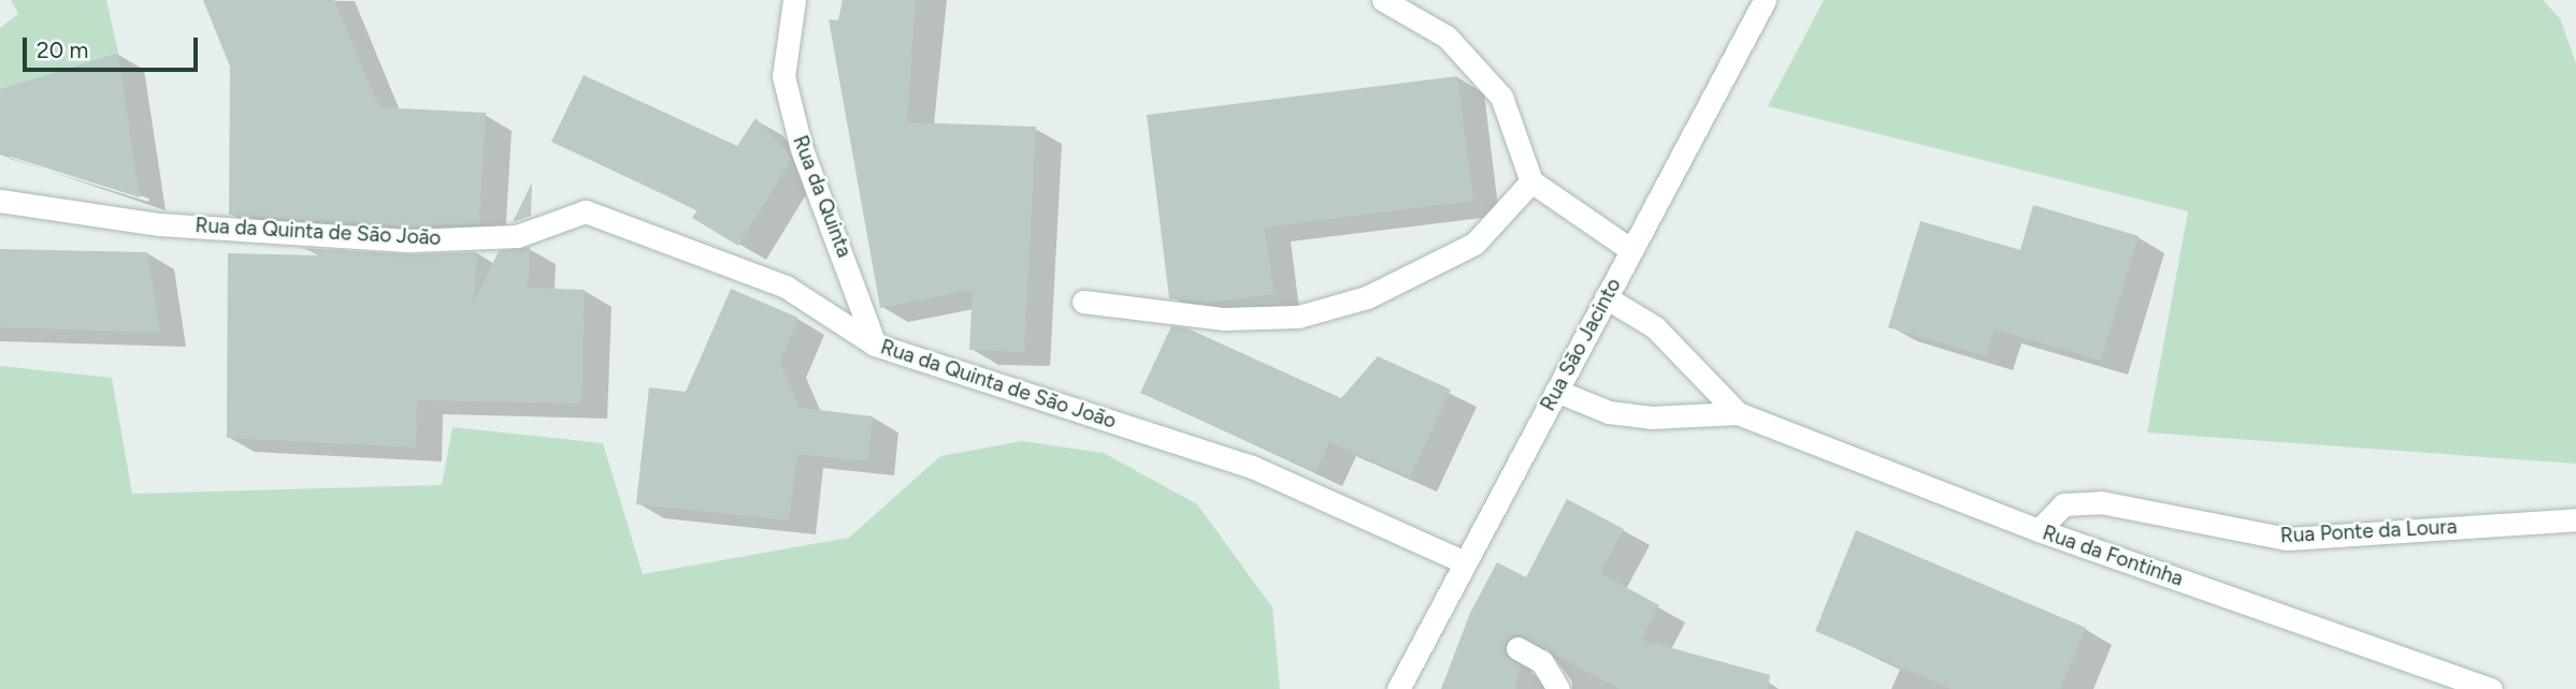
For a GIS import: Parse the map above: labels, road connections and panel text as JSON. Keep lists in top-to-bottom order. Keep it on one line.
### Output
{"streets":{"street":["Rua da Quinta","Rua da Quinta de São João","Rua São Jacinto","Rua Ponte da Loura","Rua da Fontinha"]},"crossings":[["Rua da Quinta","Rua da Quinta de São João"],["Rua da Quinta de São João","Rua São Jacinto"],["Rua São Jacinto","Rua da Fontinha"],["Rua Ponte da Loura","Rua da Fontinha"]],"scale_bar":"20 m"}
